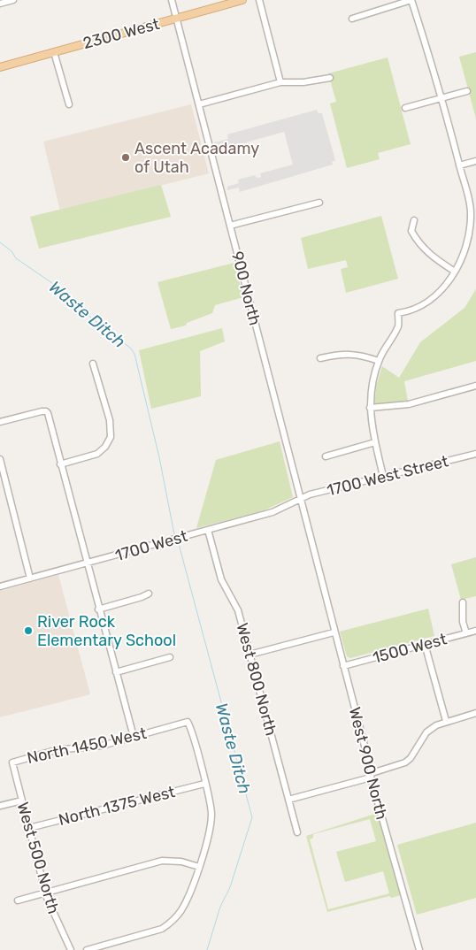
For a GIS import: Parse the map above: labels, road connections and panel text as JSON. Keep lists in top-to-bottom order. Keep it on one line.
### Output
{"streets":{"main road":["2300 West"],"street":["900 North","1700 West Street","1700 West","1500 West","West 800 North","North 1450 West","West 900 North","North 1375 West","West 500 North"]},"crossings":[["2300 West","900 North"],["900 North","1700 West Street"],["900 North","1700 West"],["900 North","West 900 North"],["1700 West Street","1700 West"],["1700 West","West 800 North"],["1500 West","West 900 North"],["North 1450 West","North 1375 West"],["North 1450 West","West 500 North"],["North 1375 West","West 500 North"]],"water":["Waste Ditch"],"places":["Ascent Acadamy of Utah","River Rock Elementary School"]}
